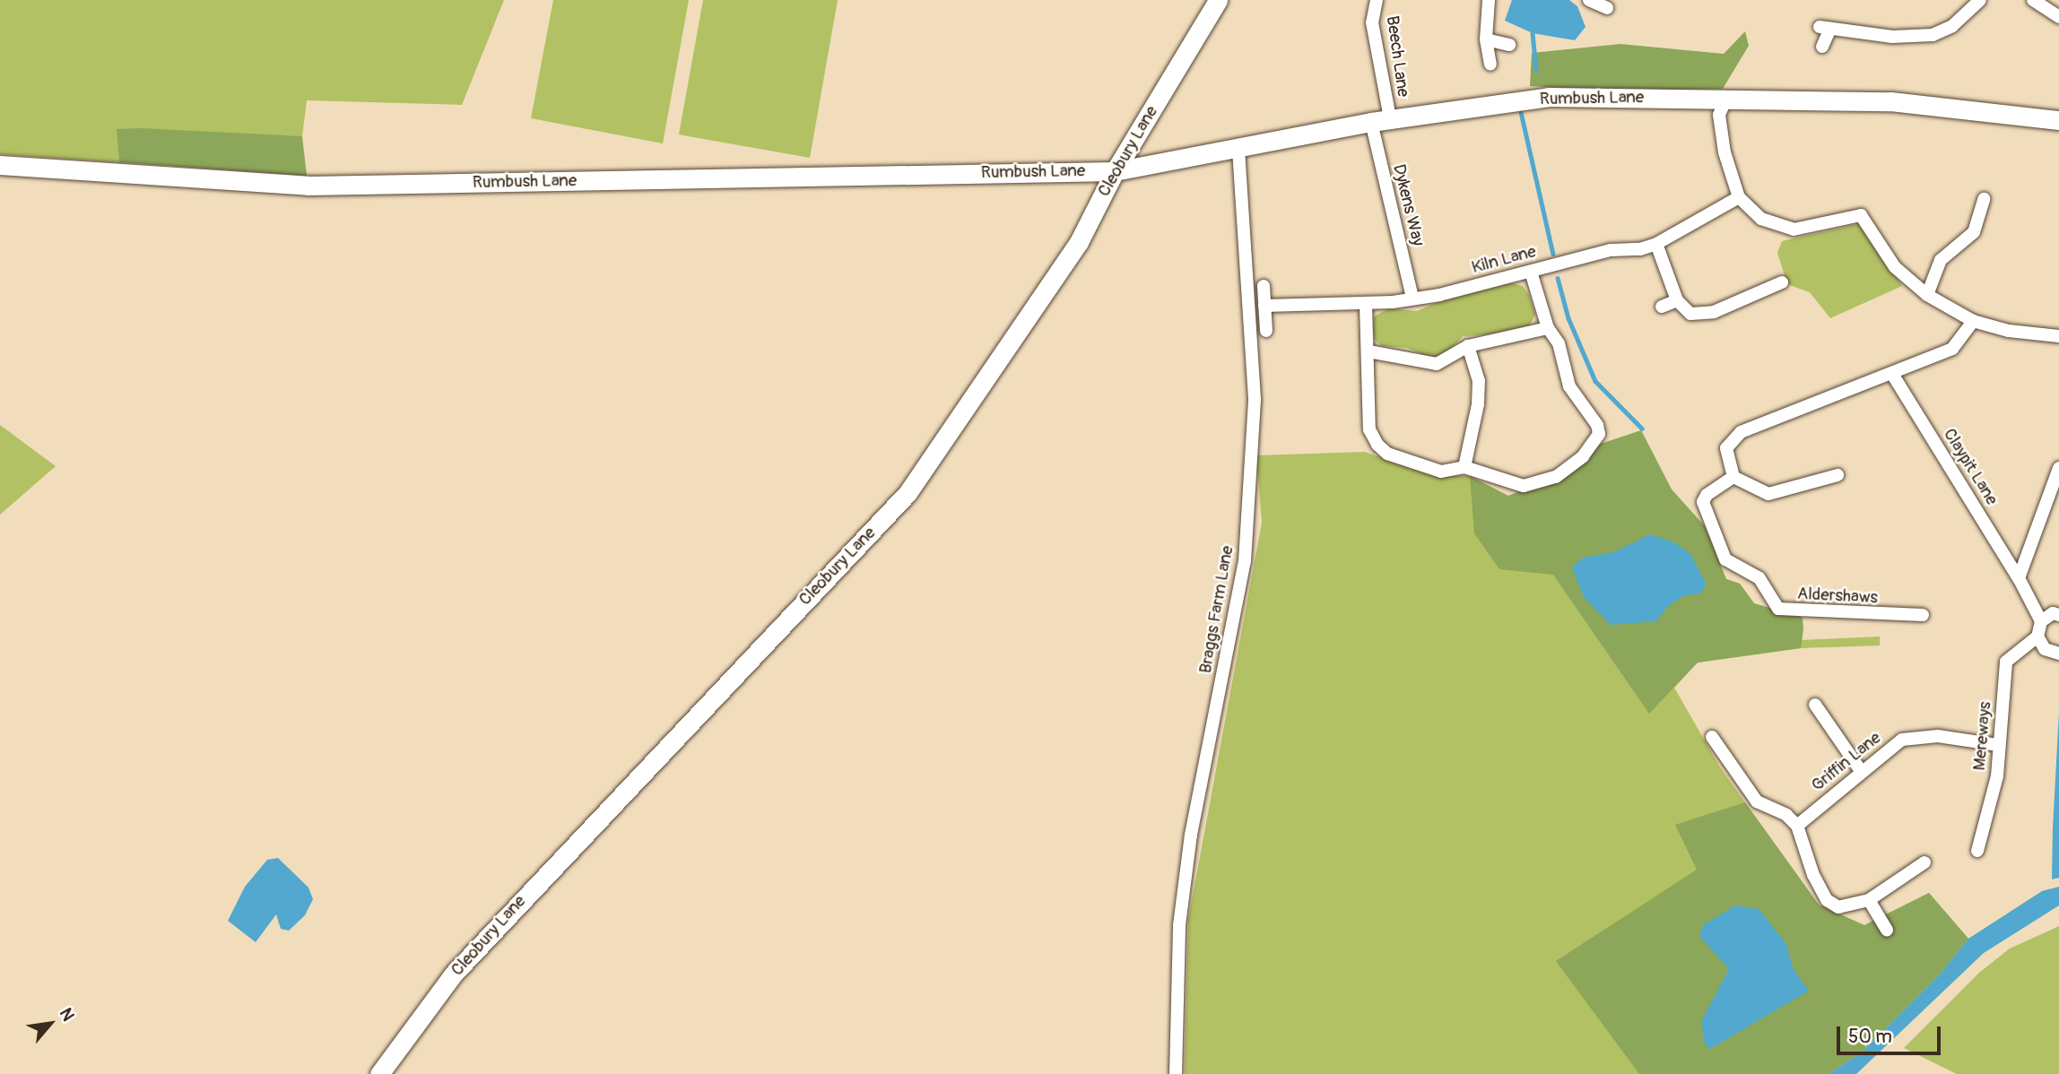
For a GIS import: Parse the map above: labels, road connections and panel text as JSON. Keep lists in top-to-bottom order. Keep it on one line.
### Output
{"streets":{"street":["Beech Lane","Rumbush Lane","Cleobury Lane","Dykens Way","Kiln Lane","Claypit Lane","Aldershaws","Braggs Farm Lane","Mereways","Griffin Lane"]},"crossings":[["Beech Lane","Rumbush Lane"],["Rumbush Lane","Cleobury Lane"],["Rumbush Lane","Dykens Way"],["Rumbush Lane","Braggs Farm Lane"],["Dykens Way","Kiln Lane"],["Mereways","Griffin Lane"]],"scale_bar":"50 m","north":"top right"}
